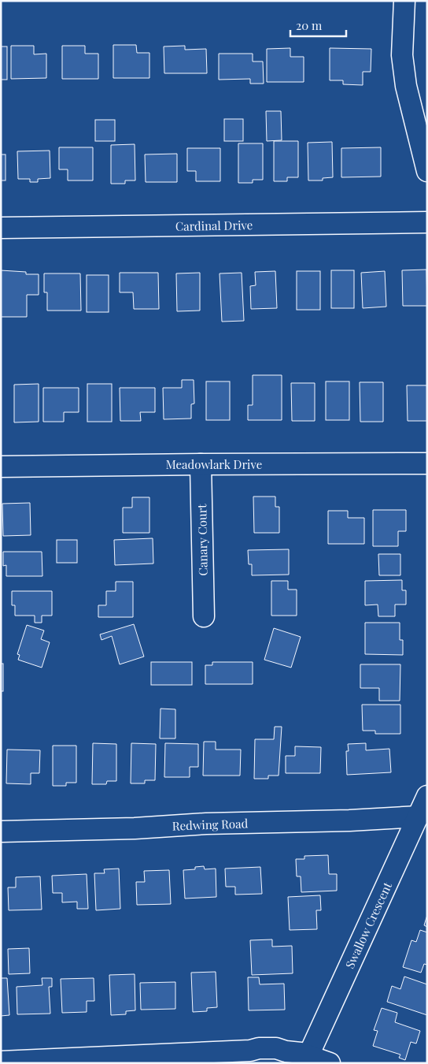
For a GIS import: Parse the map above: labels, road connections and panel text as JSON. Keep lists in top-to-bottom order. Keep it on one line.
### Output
{"streets":{"street":["Cardinal Drive","Meadowlark Drive","Canary Court","Redwing Road","Swallow Crescent"]},"crossings":[["Meadowlark Drive","Canary Court"],["Redwing Road","Swallow Crescent"]],"scale_bar":"20 m"}
